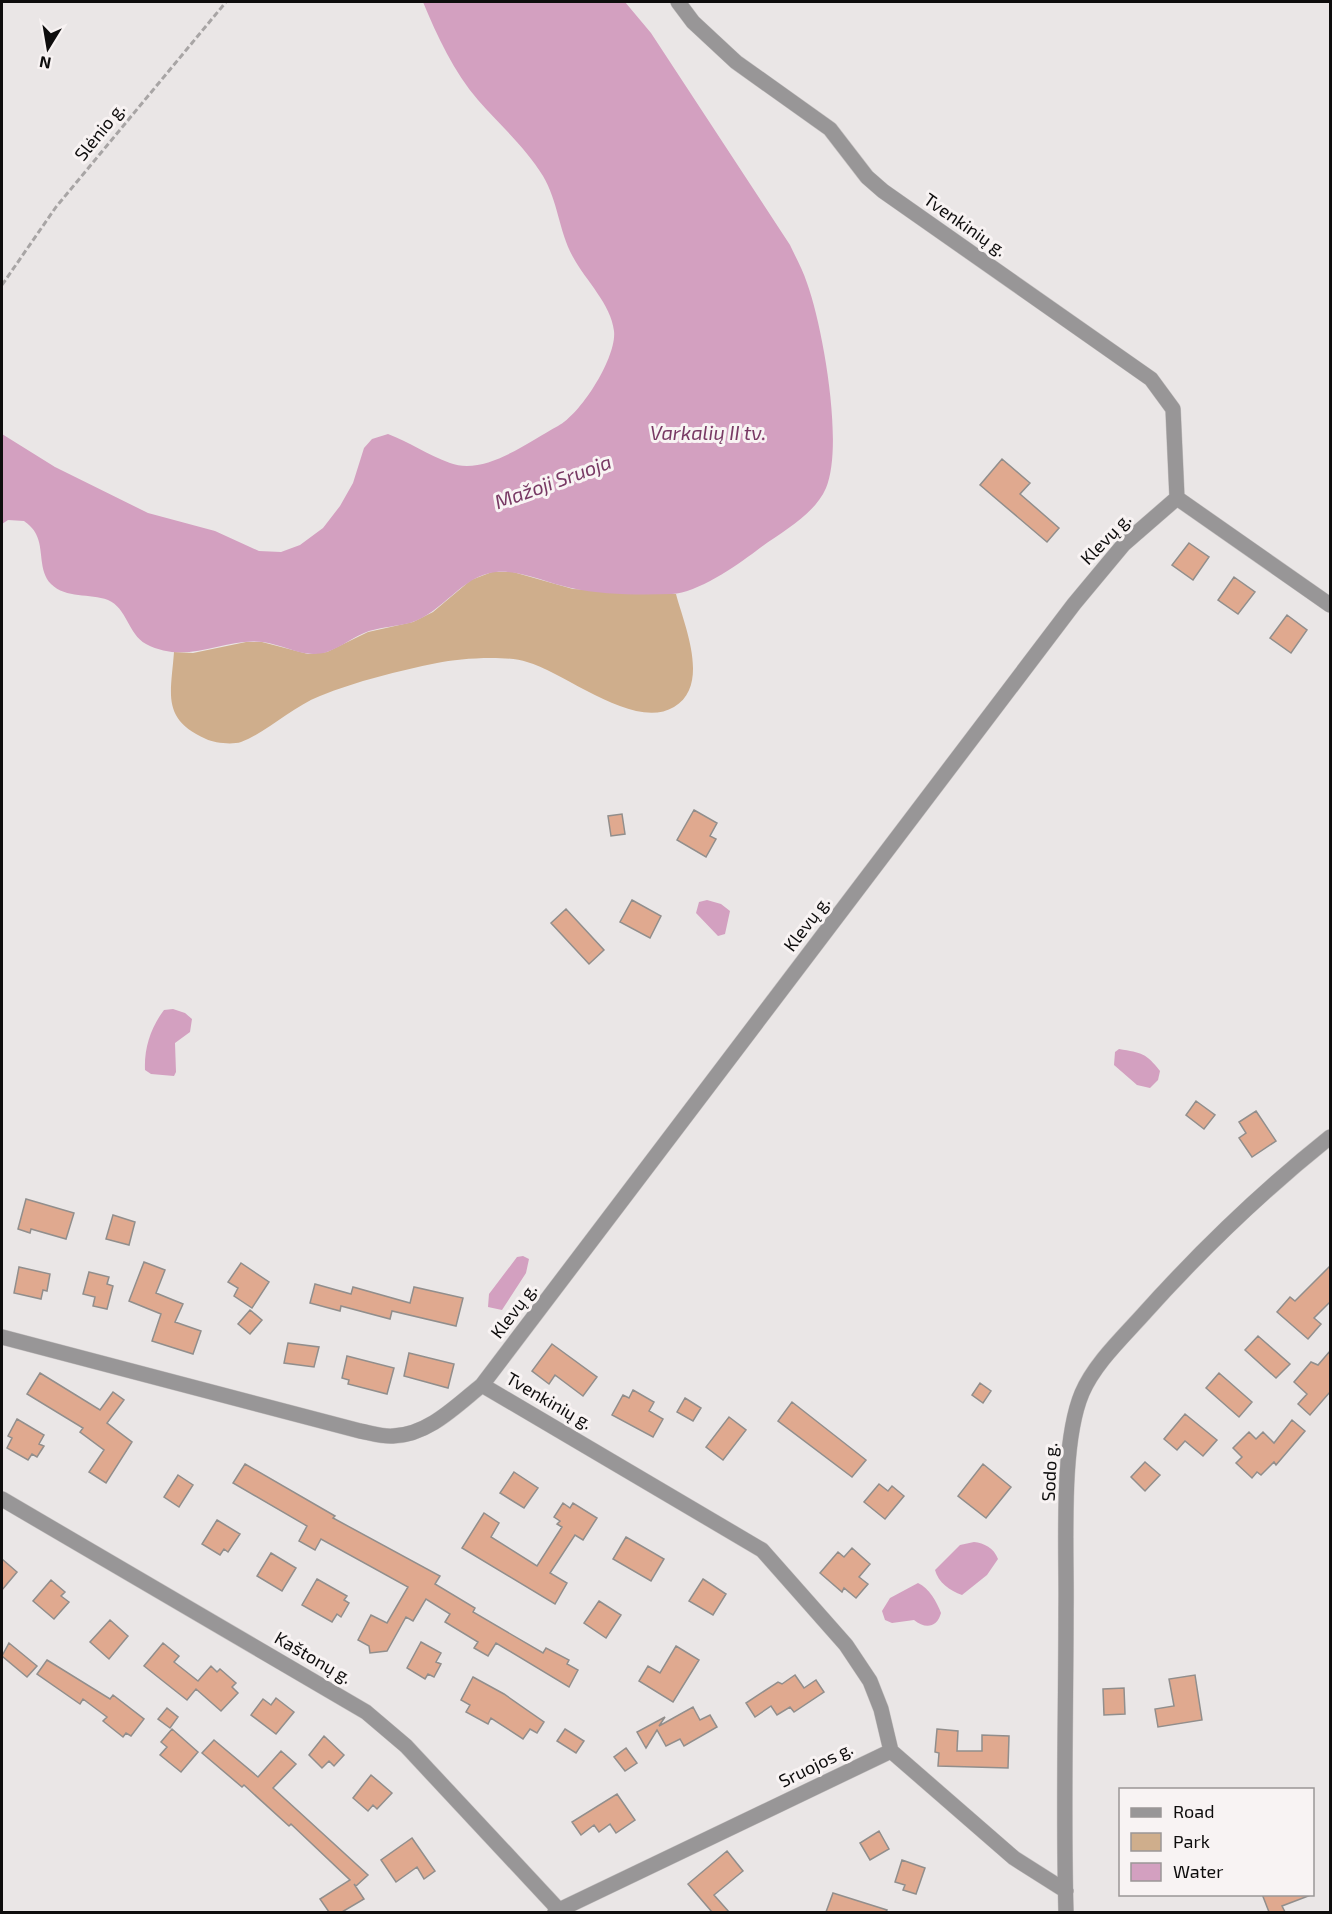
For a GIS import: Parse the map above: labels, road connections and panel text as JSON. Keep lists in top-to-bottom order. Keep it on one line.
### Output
{"streets":{"street":["Tvenkinių g.","Klevų g.","Sodo g.","Kaštonų g.","Sruojos g."],"path":["Slėnio g."]},"crossings":[["Tvenkinių g.","Klevų g."],["Tvenkinių g.","Sruojos g."],["Kaštonų g.","Sruojos g."]],"water":["Varkalių II tv.","Mažoji Sruoja"],"legend":["Road","Park","Water"],"north":"bottom"}
